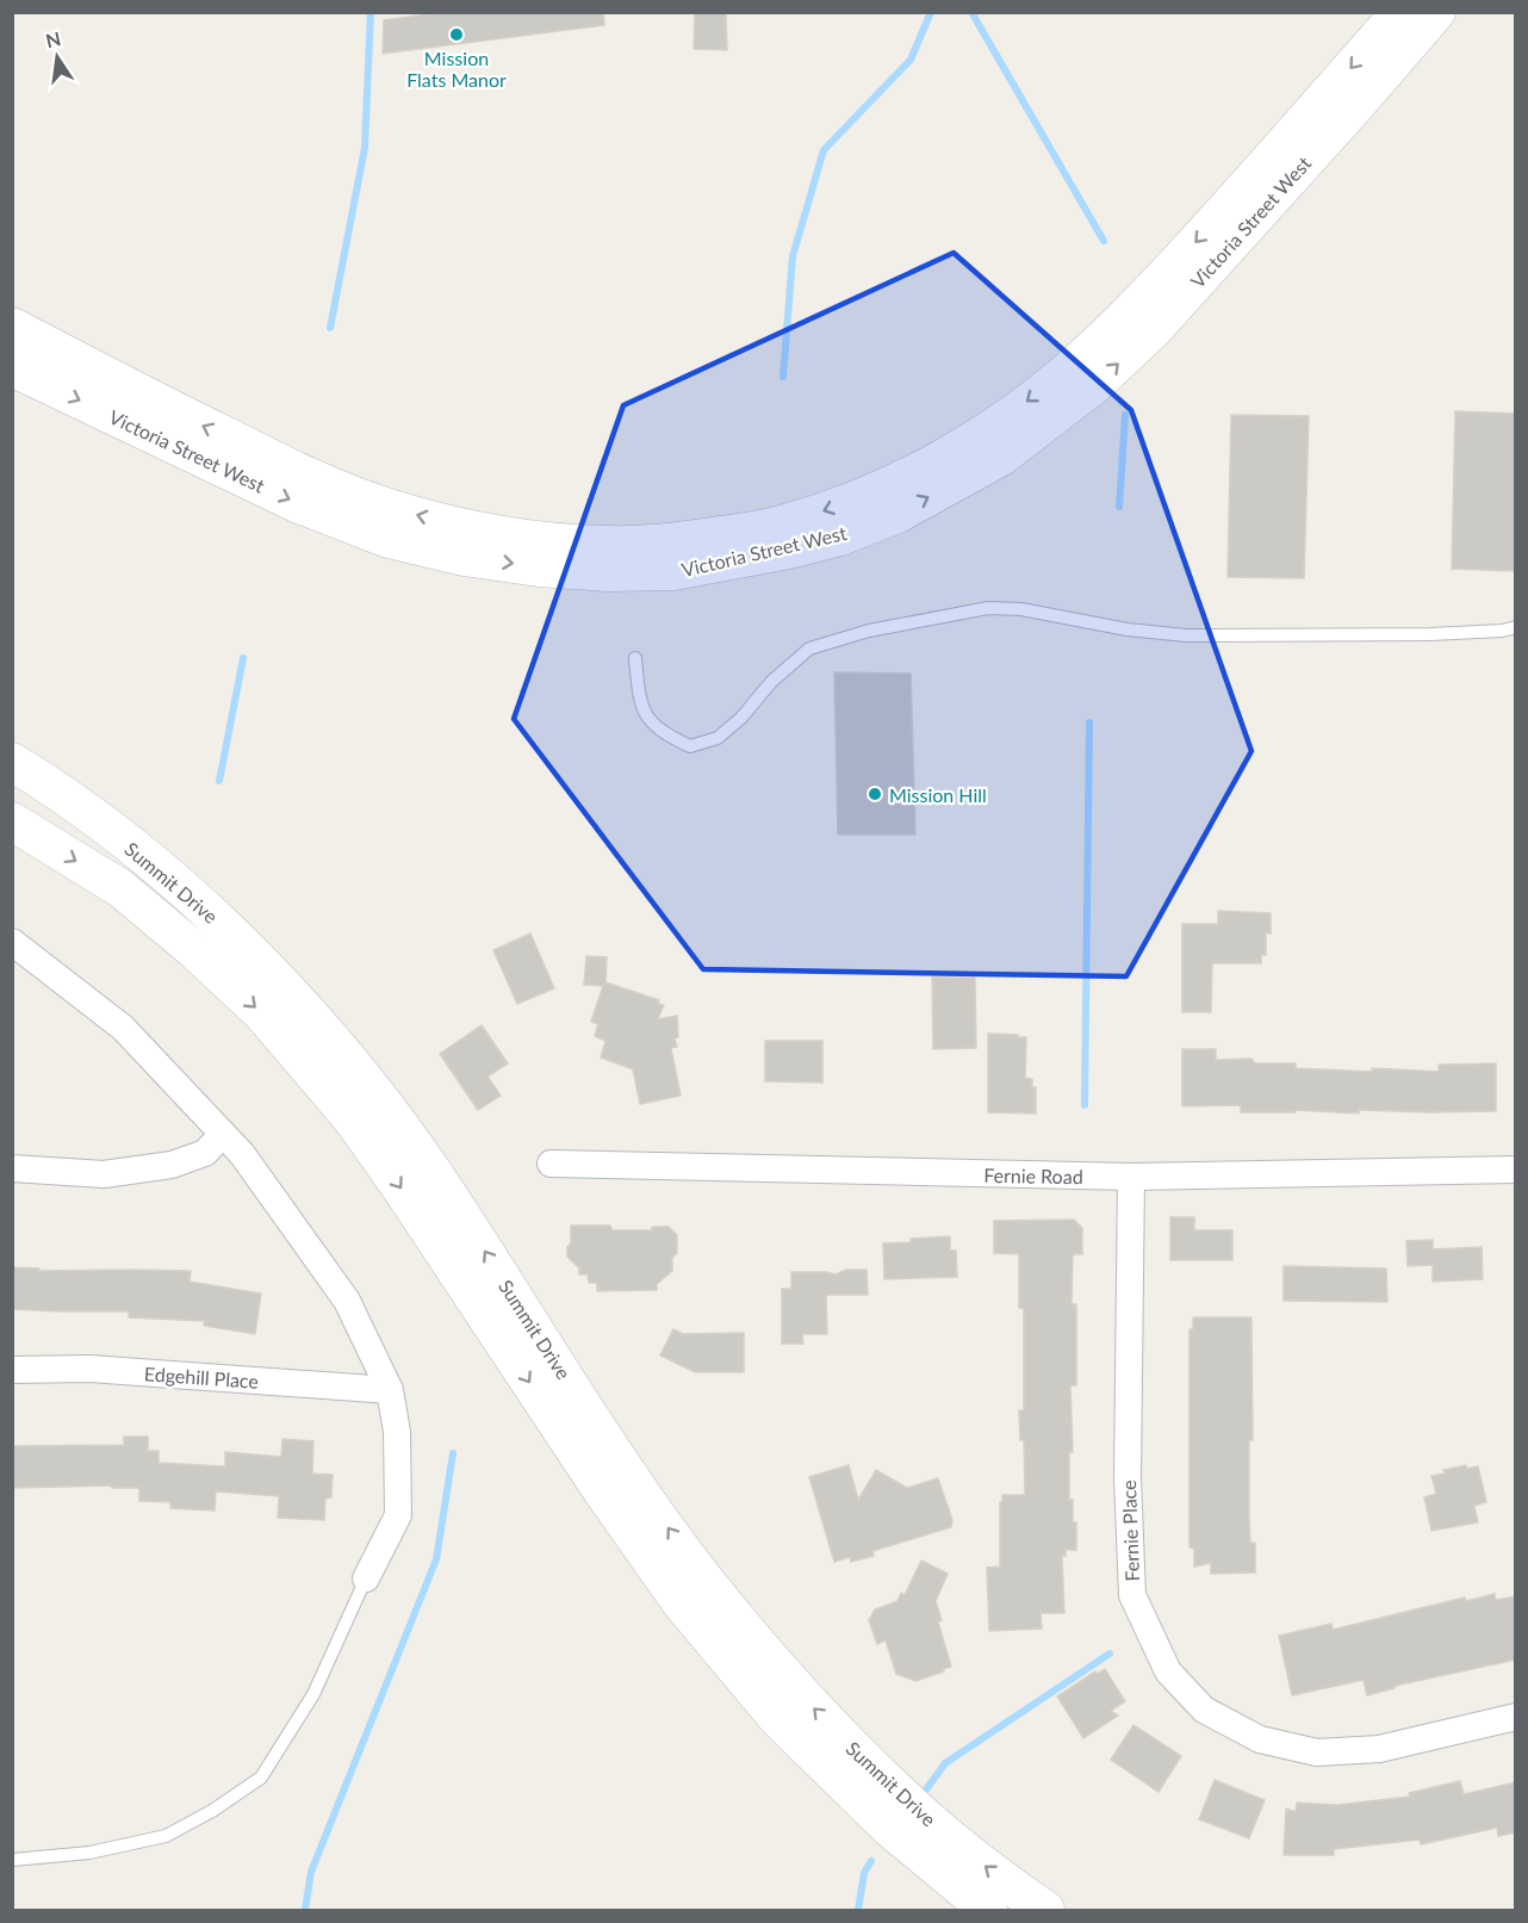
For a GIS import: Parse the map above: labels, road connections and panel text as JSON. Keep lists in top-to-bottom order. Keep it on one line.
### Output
{"streets":{"main road":["Victoria Street West","Summit Drive"],"street":["Fernie Road","Edgehill Place","Fernie Place"]},"crossings":[["Fernie Road","Fernie Place"]],"places":["Mission Flats Manor","Mission Hill"],"north":"top"}
